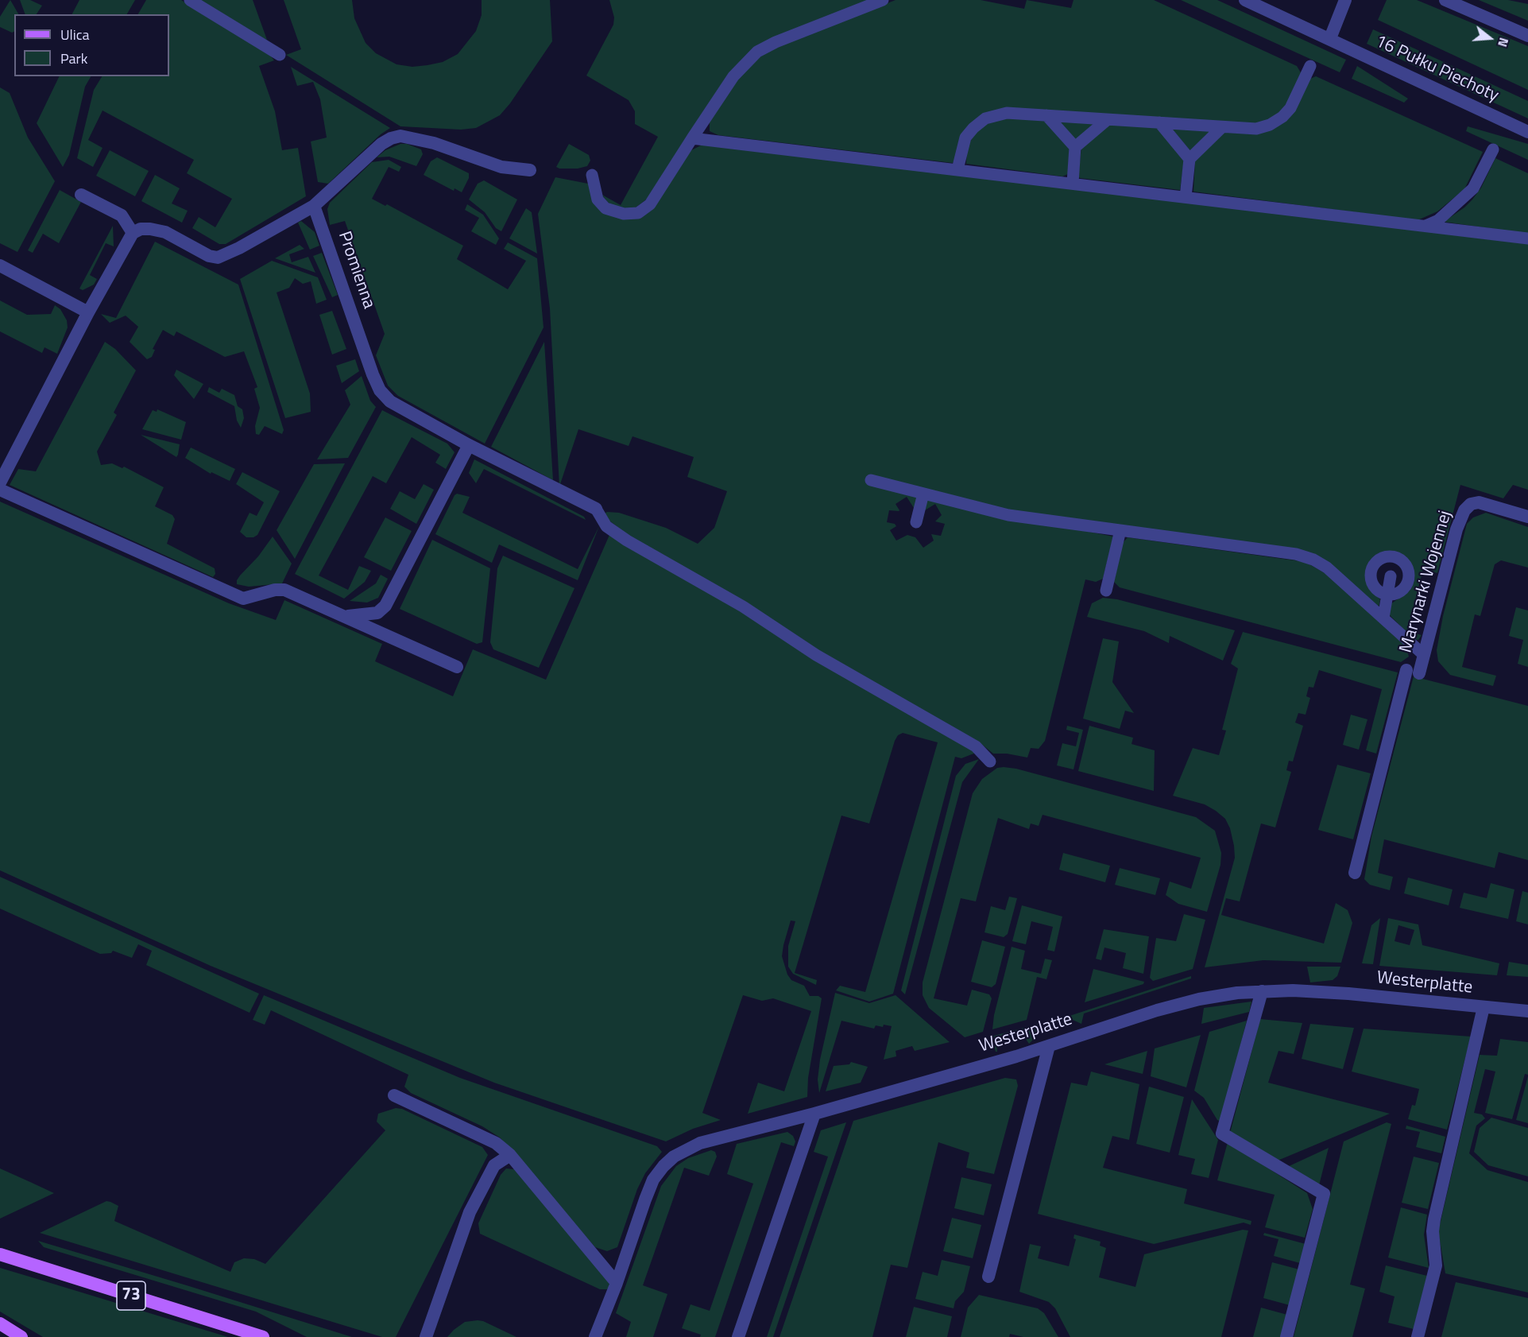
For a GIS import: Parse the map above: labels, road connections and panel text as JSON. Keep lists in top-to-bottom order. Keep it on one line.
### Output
{"streets":{"main road":["73"],"street":["16 Pułku Piechoty","Promienna","Marynarki Wojennej","Westerplatte"]},"legend":["Ulica","Park"],"north":"right"}
